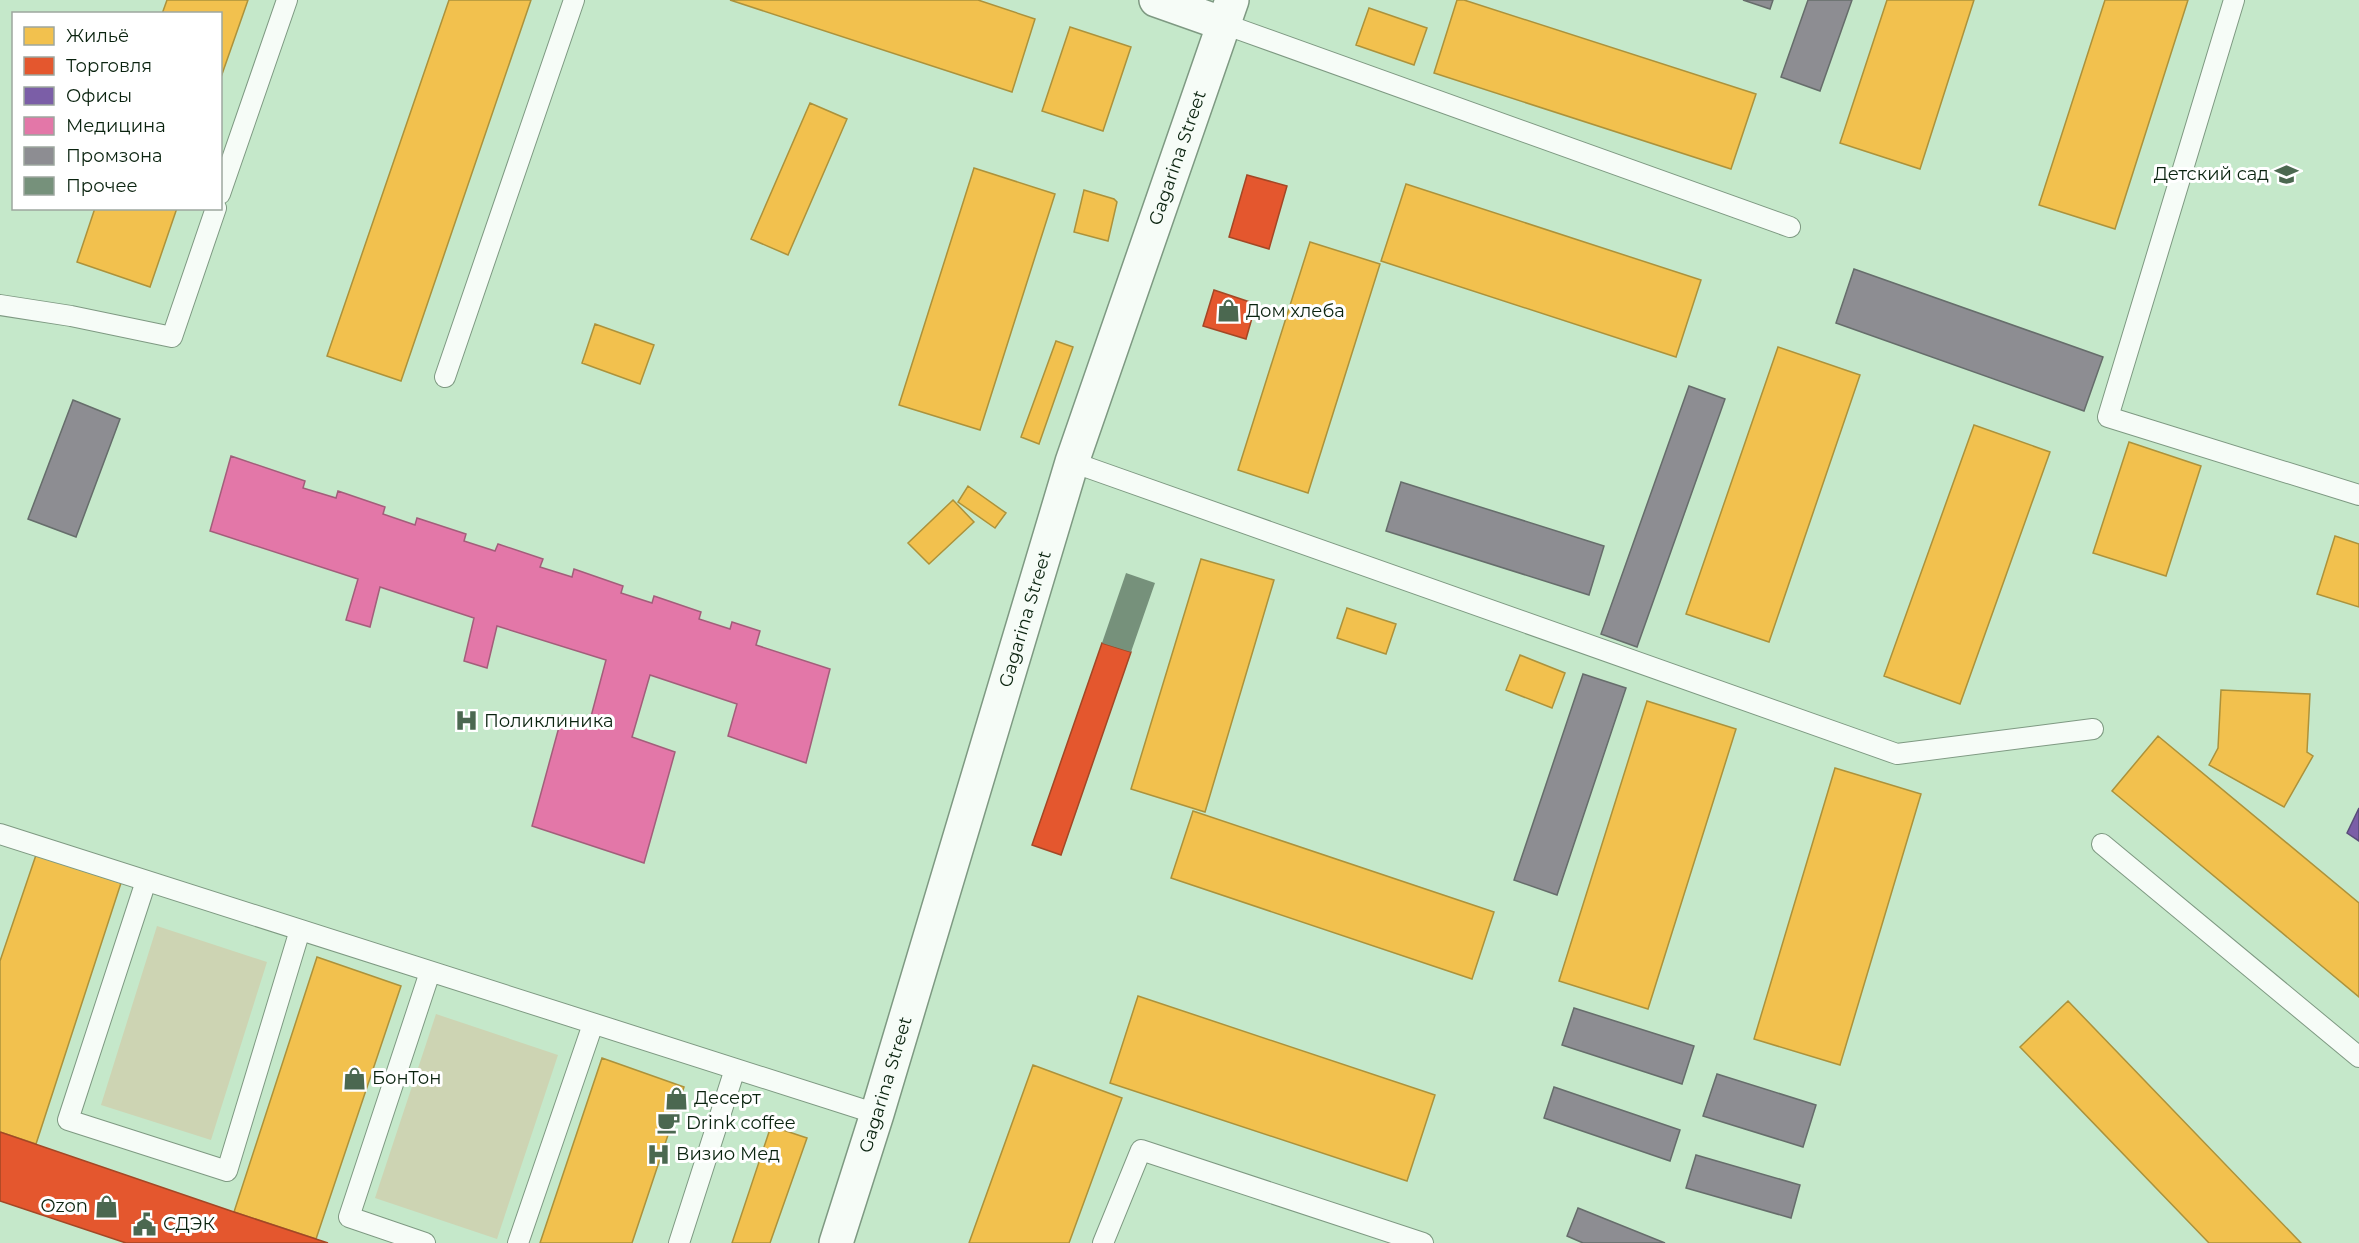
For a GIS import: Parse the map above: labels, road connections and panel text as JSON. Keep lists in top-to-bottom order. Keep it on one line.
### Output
{"streets":{"street":["Gagarina Street"]},"places":{"school or university":["Детский сад"],"shop":["Дом хлеба","БонТон","Десерт","Ozon"],"hospital":["Поликлиника","Визио Мед"],"cafe":["Drink coffee"],"public building":["СДЭК"]},"legend":["Жильё","Торговля","Офисы","Медицина","Промзона","Прочее"]}
